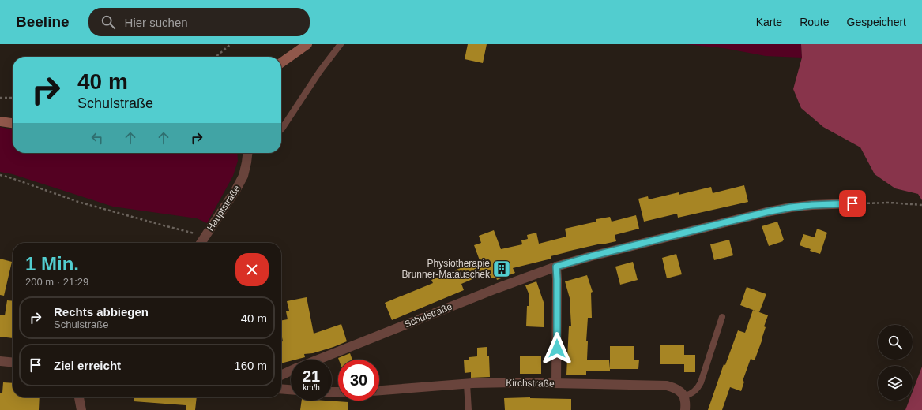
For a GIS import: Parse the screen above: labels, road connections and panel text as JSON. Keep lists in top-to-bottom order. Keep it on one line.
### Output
{"streets":{"street":["Hauptstraße","Schulstraße","Kirchstraße"]},"places":{"building":["Physiotherapie Brunner-Matauschek"]},"page":{"header":"Beeline","search":"Hier suchen","nav":["Karte","Route","Gespeichert"],"turn":["40 m","Schulstraße"],"heading":["1 Min.","200 m · 21:29"],"list":[{"name":"Rechts abbiegen","note":"Schulstraße","value":"40 m"},{"name":"Ziel erreicht","value":"160 m"}],"speed":"21 km/h","limit":"30"}}
